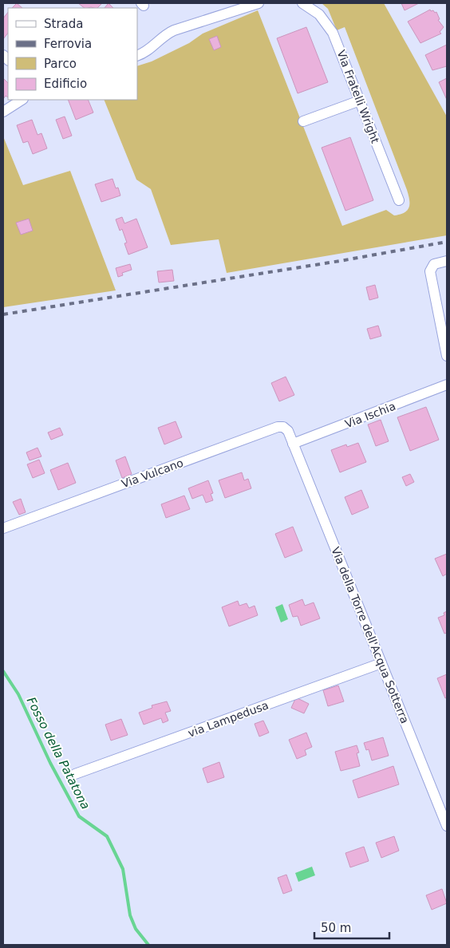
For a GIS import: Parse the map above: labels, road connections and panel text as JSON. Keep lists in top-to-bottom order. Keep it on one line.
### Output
{"streets":{"street":["Via Fratelli Wright","Via Ischia","Via Vulcano","Via della Torre dell'Acqua Sotterra","via Lampedusa"]},"crossings":[["Via Ischia","Via Vulcano"],["Via Ischia","Via della Torre dell'Acqua Sotterra"],["Via Vulcano","Via della Torre dell'Acqua Sotterra"],["Via della Torre dell'Acqua Sotterra","via Lampedusa"]],"water":["Fosso della Patatona"],"legend":["Strada","Ferrovia","Parco","Edificio"],"scale_bar":"50 m"}
